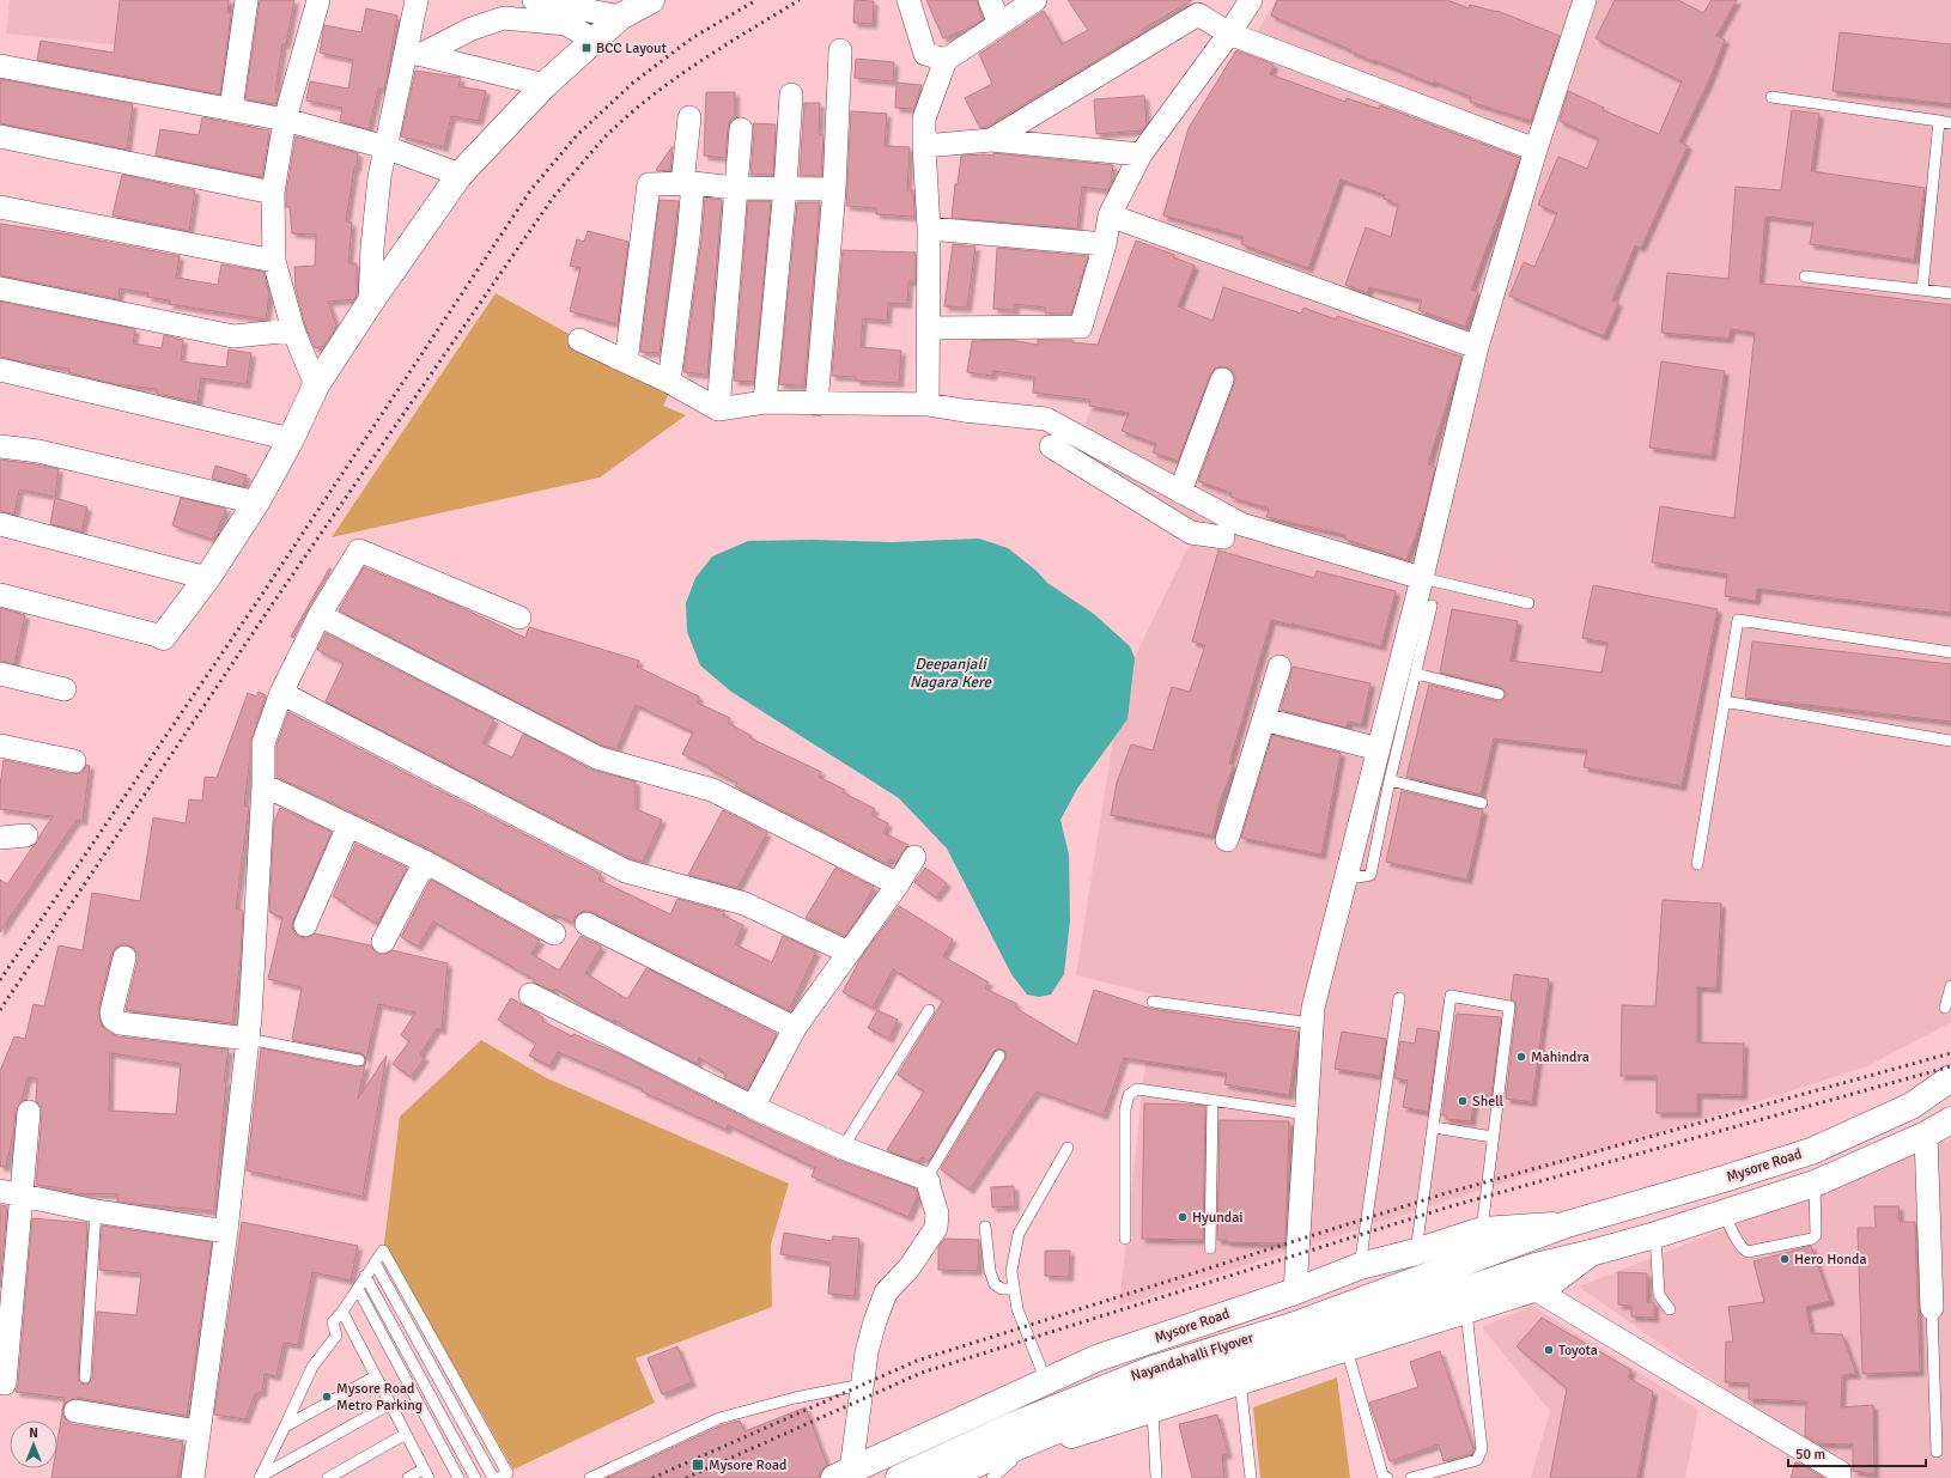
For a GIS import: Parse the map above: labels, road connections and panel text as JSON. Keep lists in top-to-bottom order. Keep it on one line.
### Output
{"streets":{"main road":["Mysore Road","Nayandahalli Flyover"]},"crossings":[["Mysore Road","Nayandahalli Flyover"]],"water":["Deepanjali Nagara Kere"],"places":{"transit":["BCC Layout","Mysore Road"],"other":["Mahindra","Shell","Hyundai","Hero Honda","Toyota","Mysore Road Metro Parking"]},"scale_bar":"50 m","north":"top"}
